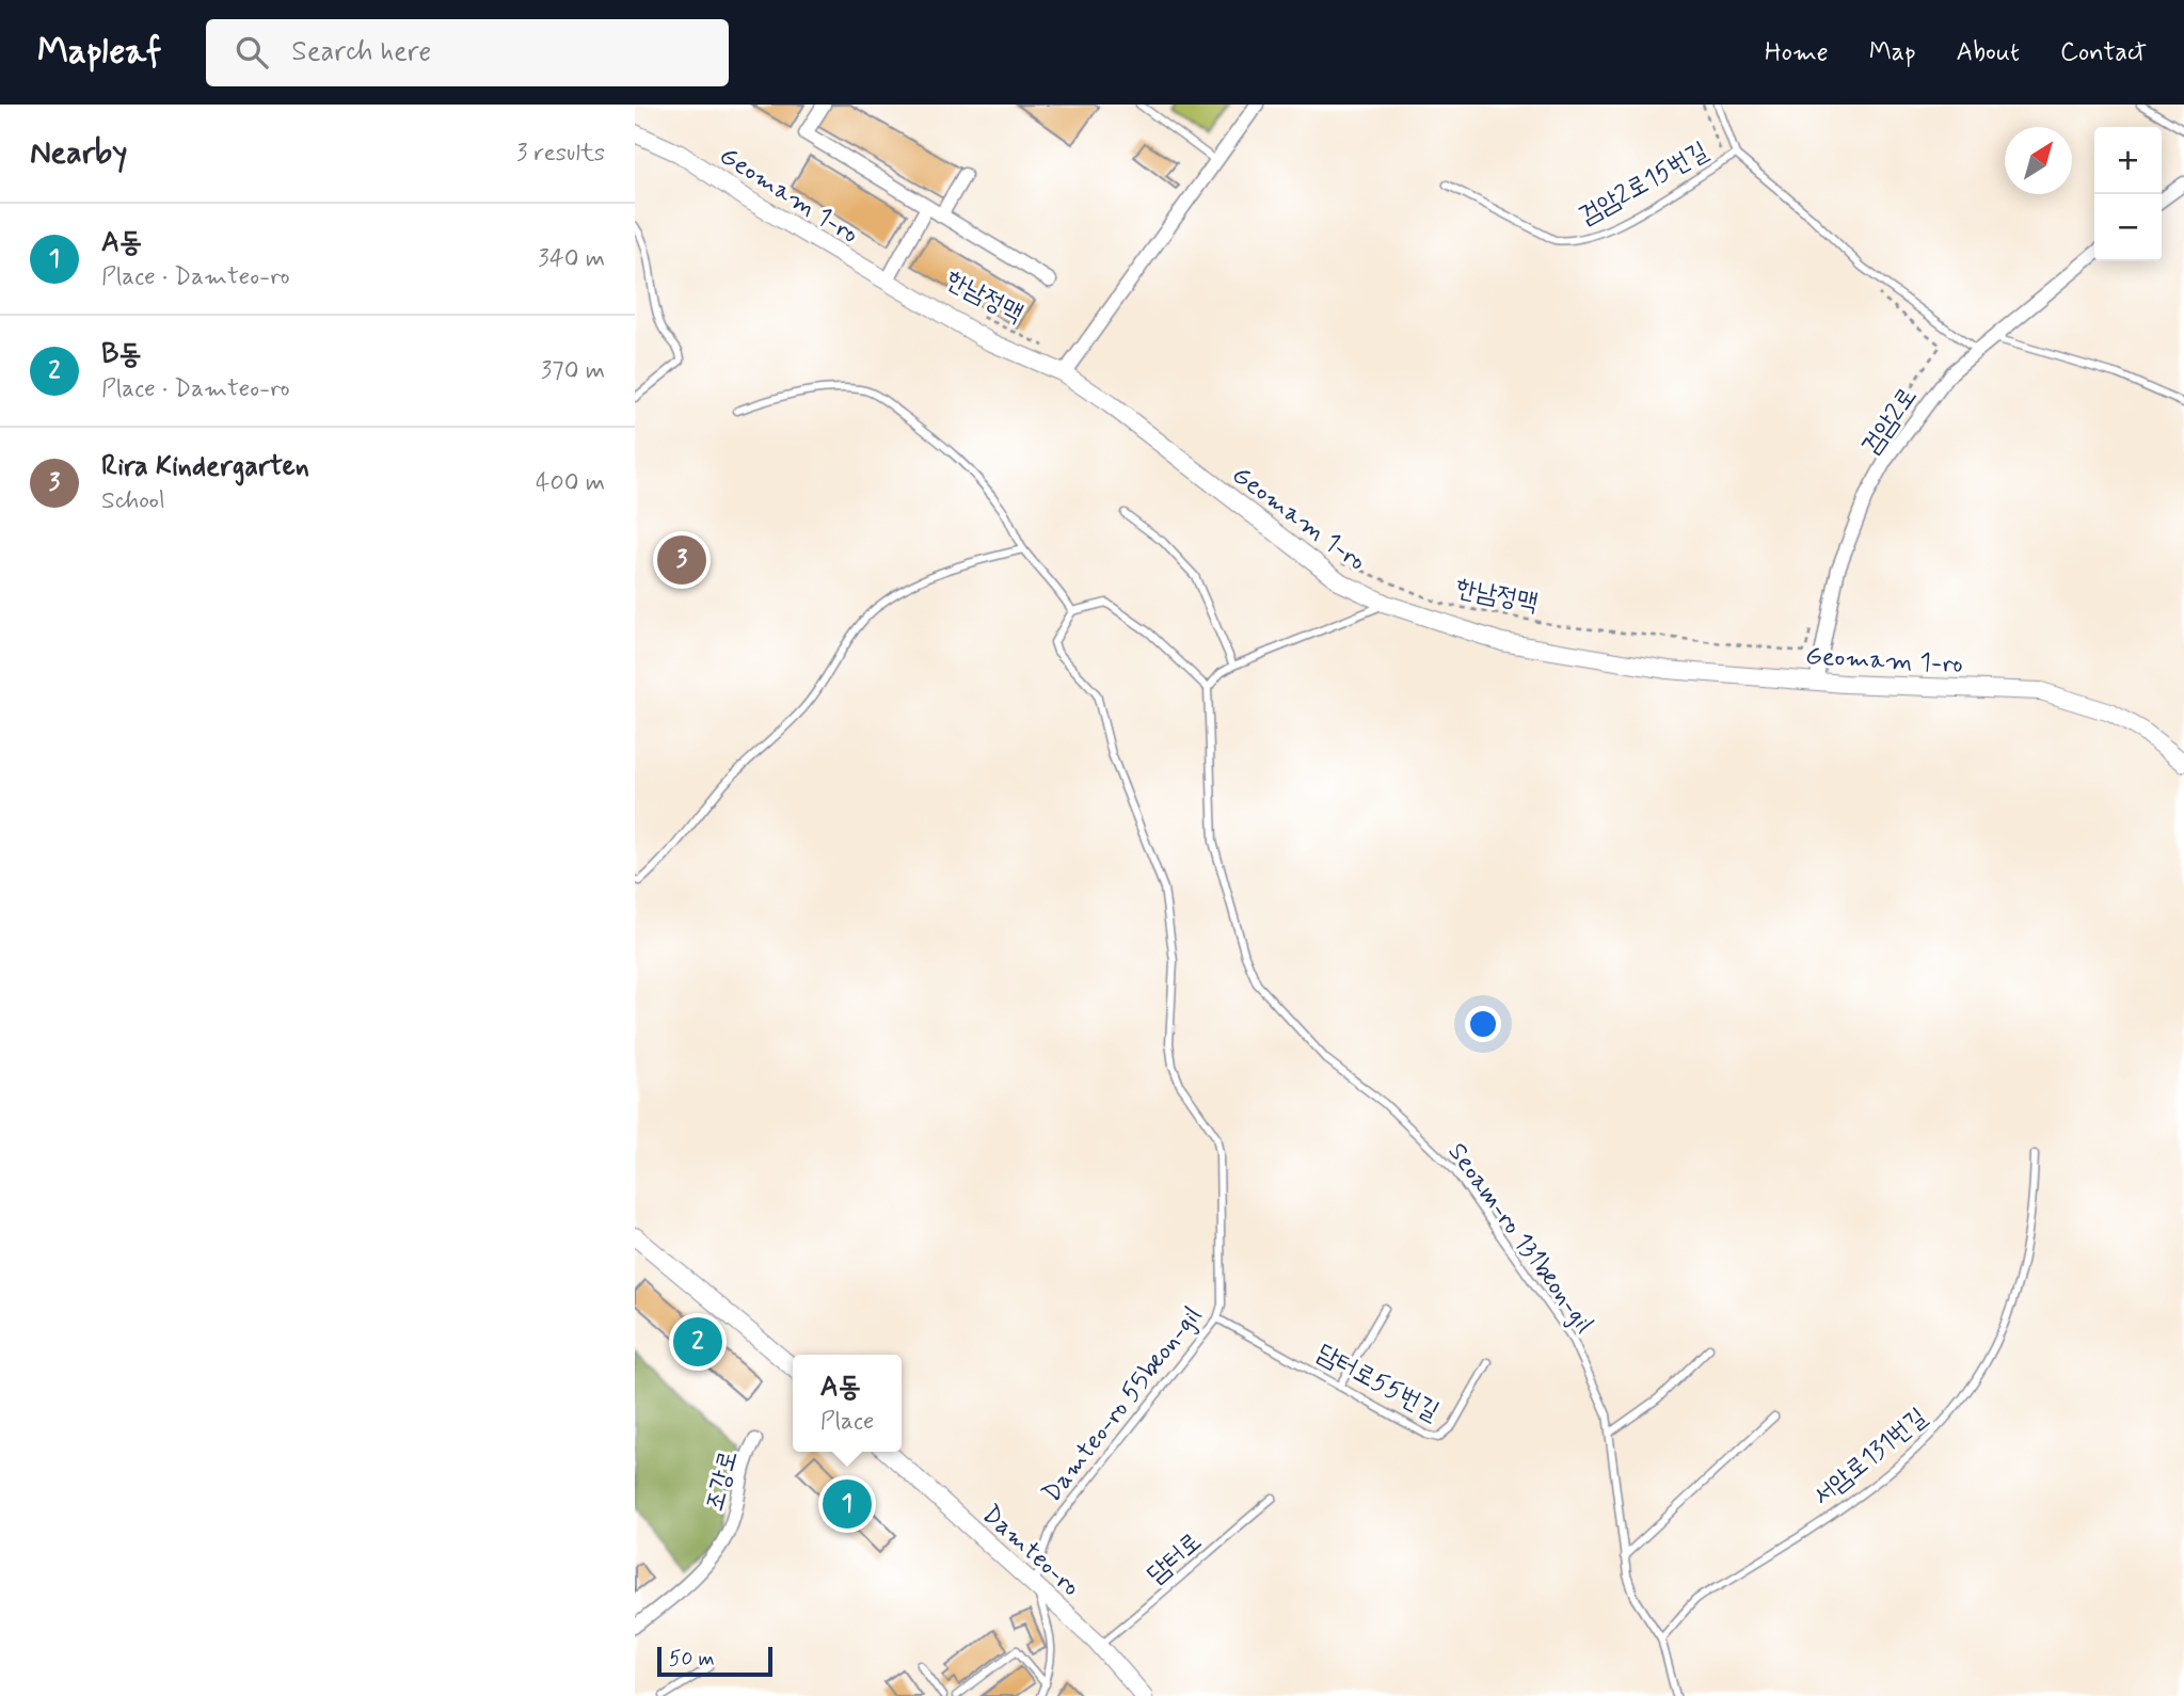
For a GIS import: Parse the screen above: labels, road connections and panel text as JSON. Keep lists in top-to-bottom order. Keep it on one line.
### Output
{"streets":{"street":["Geomam 1-ro","검암2로","조강로","Damteo-ro"],"lane":["검암2로15번길","Seoam-ro 131beon-gil","담터로55번길","Damteo-ro 55beon-gil","서암로131번길","담터로"],"path":["한남정맥"]},"crossings":[["검암2로15번길","검암2로"],["Geomam 1-ro","한남정맥"],["Geomam 1-ro","검암2로"],["Seoam-ro 131beon-gil","서암로131번길"],["담터로55번길","Damteo-ro 55beon-gil"],["Damteo-ro 55beon-gil","Damteo-ro"],["Damteo-ro","담터로"]],"scale_bar":"50 m","north":"top right","page":{"header":"Mapleaf","search":"Search here","nav":["Home","Map","About","Contact"],"heading":["Nearby","3 results"],"map_buttons":["+","−"],"list":[{"mark":"1","name":"A동","note":"Place · Damteo-ro","value":"340 m"},{"mark":"2","name":"B동","note":"Place · Damteo-ro","value":"370 m"},{"mark":"3","name":"Rira Kindergarten","note":"School","value":"400 m"}],"pins":["3","2","1"],"popup":["A동","Place"],"scale":"50 m"}}
